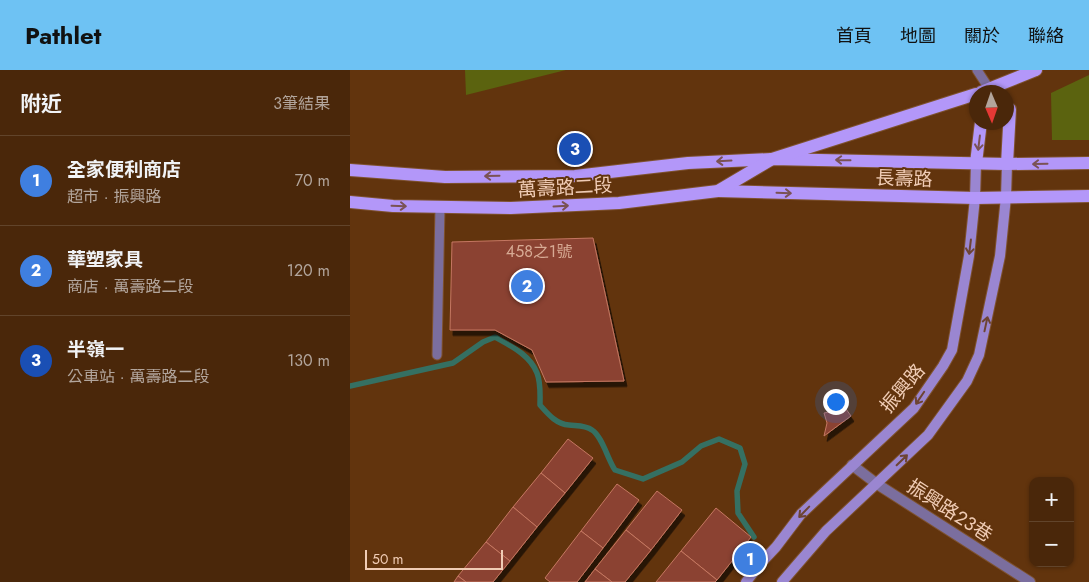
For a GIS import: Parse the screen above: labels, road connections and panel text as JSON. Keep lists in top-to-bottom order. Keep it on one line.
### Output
{"streets":{"main road":["長壽路","萬壽路二段"],"street":["振興路","振興路23巷"]},"crossings":[["長壽路","萬壽路二段"],["長壽路","振興路"],["振興路","振興路23巷"]],"house_numbers":["458之1號"],"scale_bar":"50 m","north":"bottom","page":{"header":"Pathlet","nav":["首頁","地圖","關於","聯絡"],"heading":["附近","3筆結果"],"pins":["3","2","1"],"list":[{"mark":"1","name":"全家便利商店","note":"超市 · 振興路","value":"70 m"},{"mark":"2","name":"華塑家具","note":"商店 · 萬壽路二段","value":"120 m"},{"mark":"3","name":"半嶺一","note":"公車站 · 萬壽路二段","value":"130 m"}],"map_buttons":["+","−"],"scale":"50 m"}}
